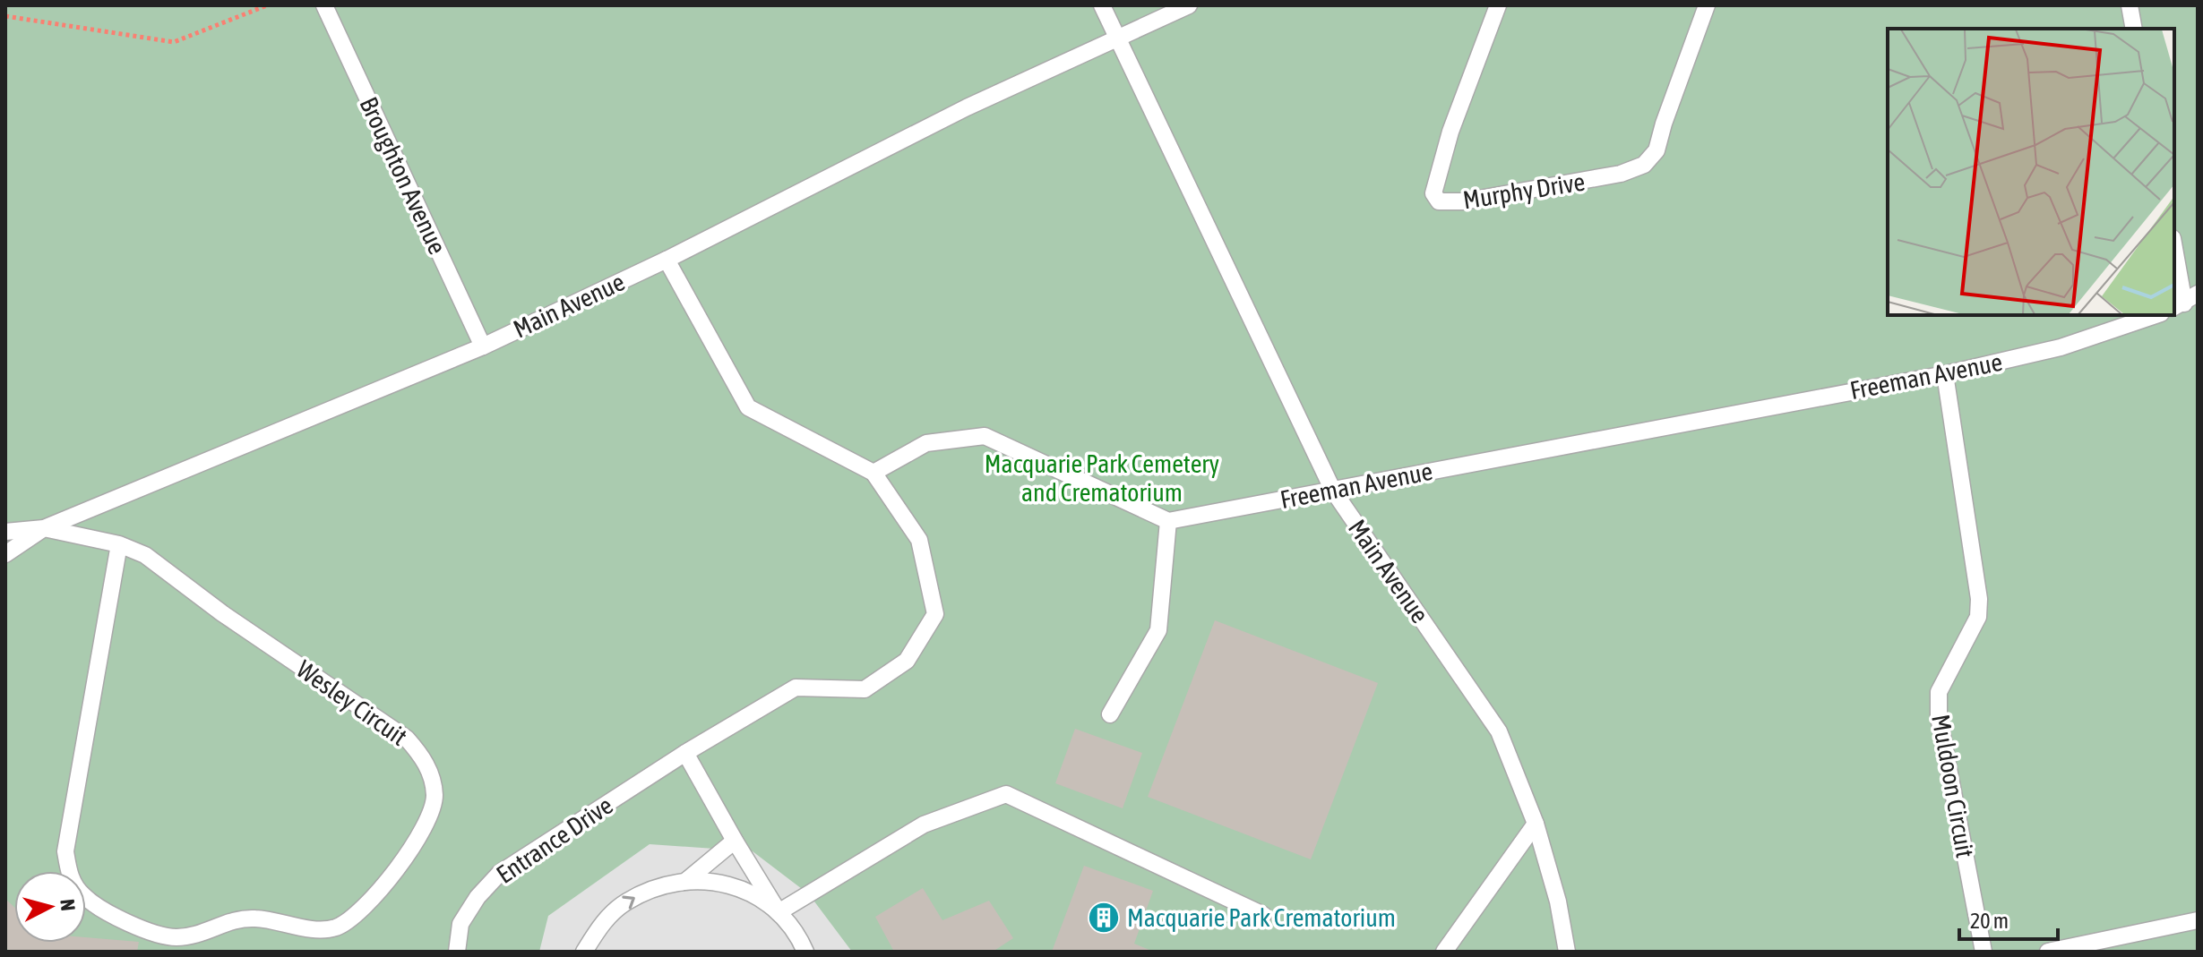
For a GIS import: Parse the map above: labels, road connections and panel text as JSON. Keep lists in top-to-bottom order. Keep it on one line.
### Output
{"streets":{"lane":["Broughton Avenue","Murphy Drive","Main Avenue","Freeman Avenue","Wesley Circuit","Muldoon Circuit","Entrance Drive"]},"crossings":[["Broughton Avenue","Main Avenue"],["Main Avenue","Freeman Avenue"],["Main Avenue","Wesley Circuit"],["Freeman Avenue","Muldoon Circuit"]],"parks":["Macquarie Park Cemetery and Crematorium"],"places":{"building":["Macquarie Park Crematorium"]},"scale_bar":"20 m","north":"right"}
